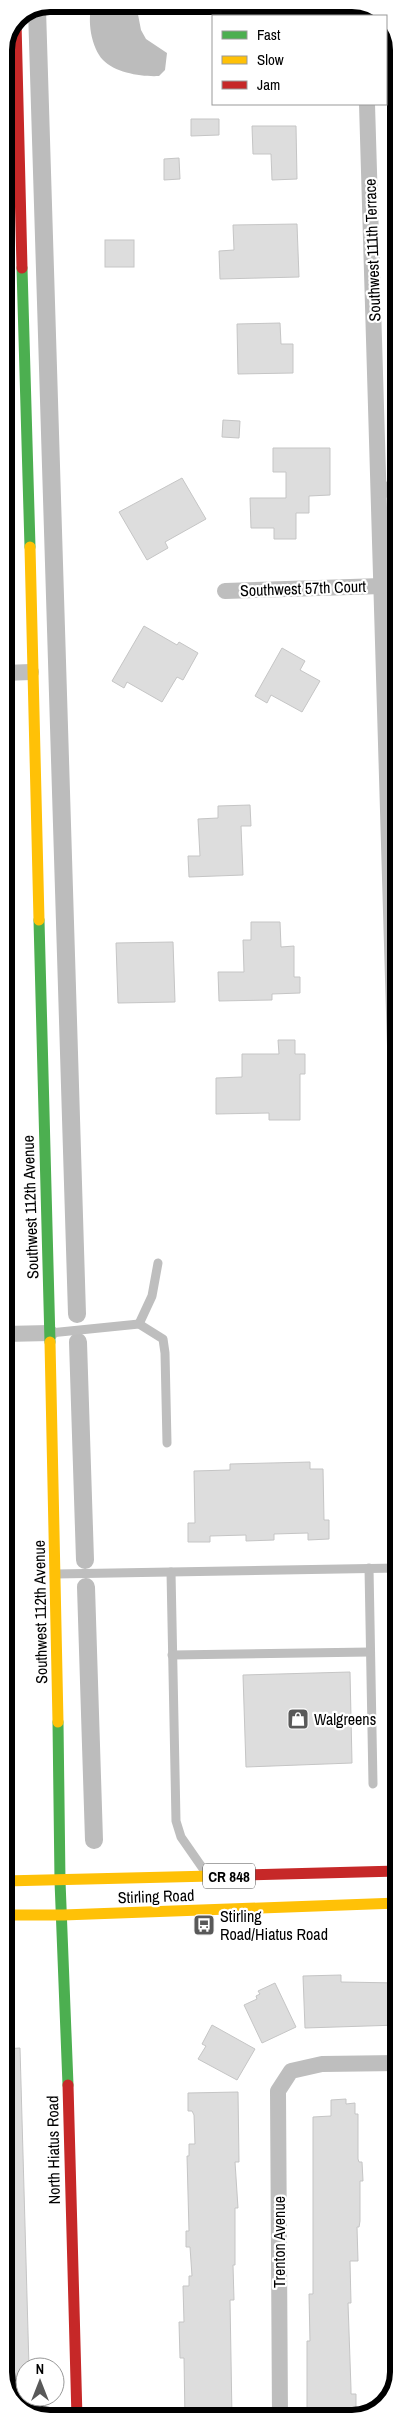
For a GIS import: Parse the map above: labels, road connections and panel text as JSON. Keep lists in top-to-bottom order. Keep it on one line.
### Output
{"streets":{"street":["Southwest 111th Terrace","Southwest 57th Court","Southwest 112th Avenue","CR 848","Stirling Road","North Hiatus Road","Trenton Avenue"]},"crossings":[["Southwest 111th Terrace","Southwest 57th Court"],["Southwest 112th Avenue","Stirling Road"],["Southwest 112th Avenue","North Hiatus Road"],["Stirling Road","North Hiatus Road"]],"places":{"shop":["Walgreens"],"bus stop":["Stirling Road/Hiatus Road"]},"legend":["Fast","Slow","Jam"],"north":"top"}
